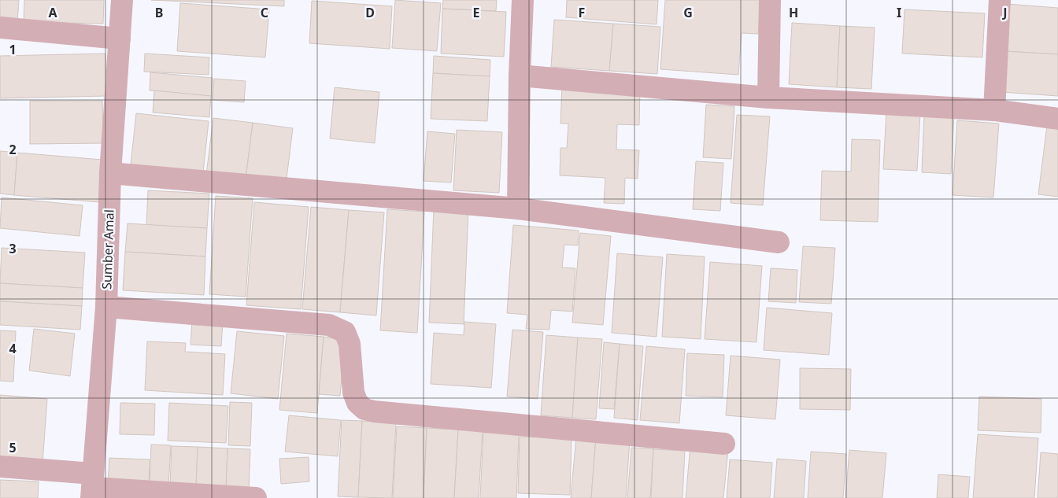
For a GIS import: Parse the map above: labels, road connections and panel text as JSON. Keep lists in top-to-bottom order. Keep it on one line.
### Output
{"streets":{"street":["Sumber Amal"]},"grid":{"columns":["A","B","C","D","E","F","G","H","I","J"],"rows":["1","2","3","4","5"]}}
